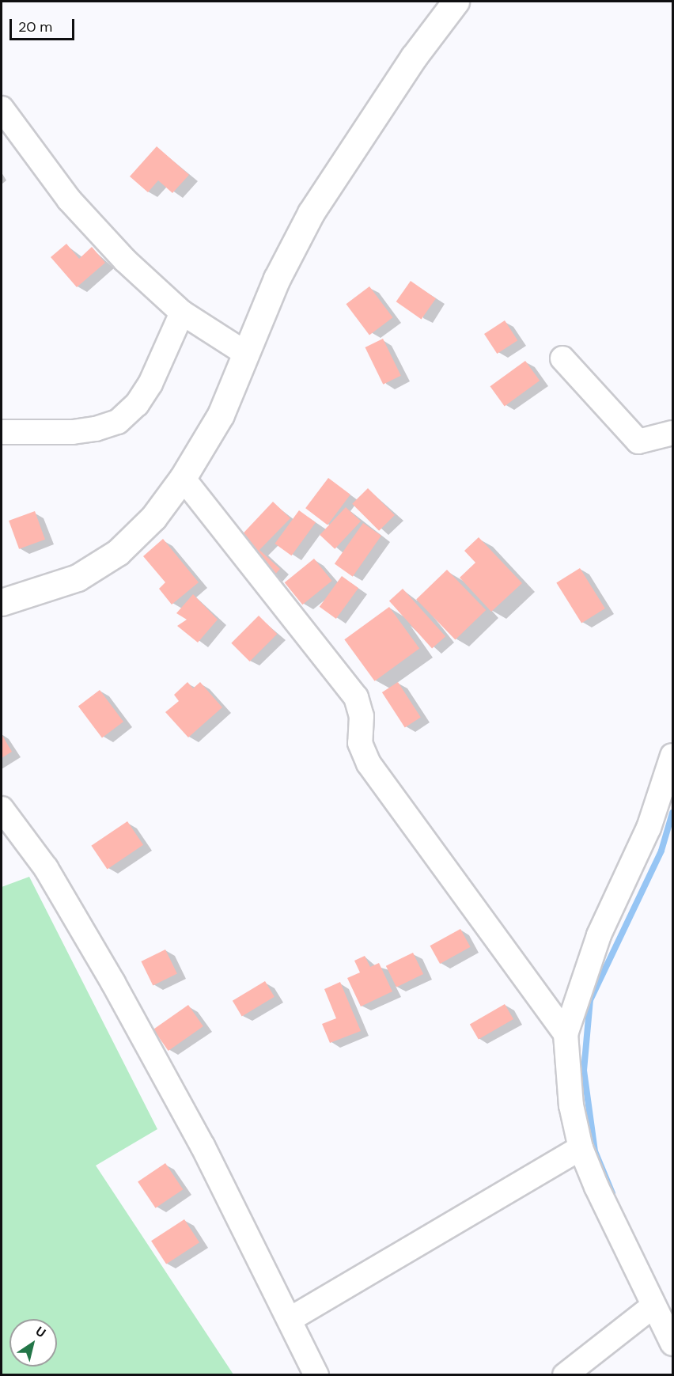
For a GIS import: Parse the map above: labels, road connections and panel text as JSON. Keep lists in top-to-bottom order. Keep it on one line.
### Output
{"scale_bar":"20 m","north":"top right"}
